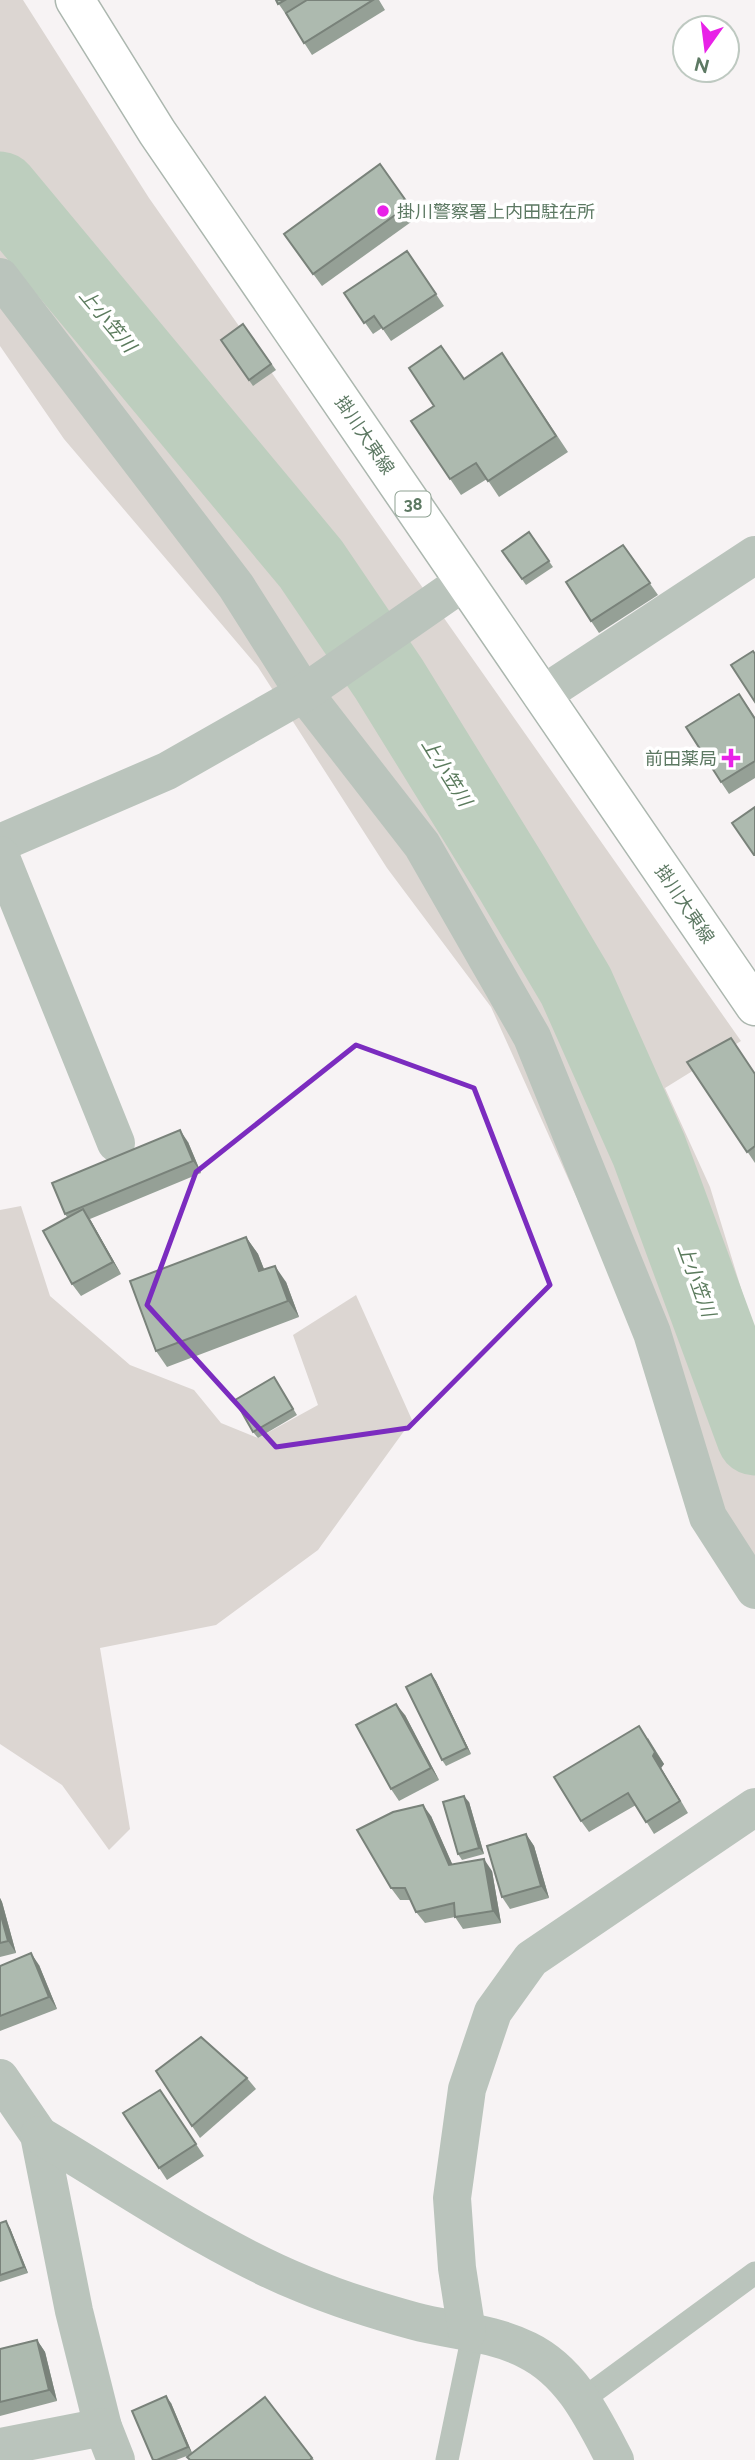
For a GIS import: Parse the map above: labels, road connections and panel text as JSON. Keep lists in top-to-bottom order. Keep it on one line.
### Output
{"streets":{"main road":["掛川大東線","38"]},"water":["上小笠川"],"places":{"other":["掛川警察署上内田駐在所"],"health":["前田薬局"]},"north":"bottom"}
